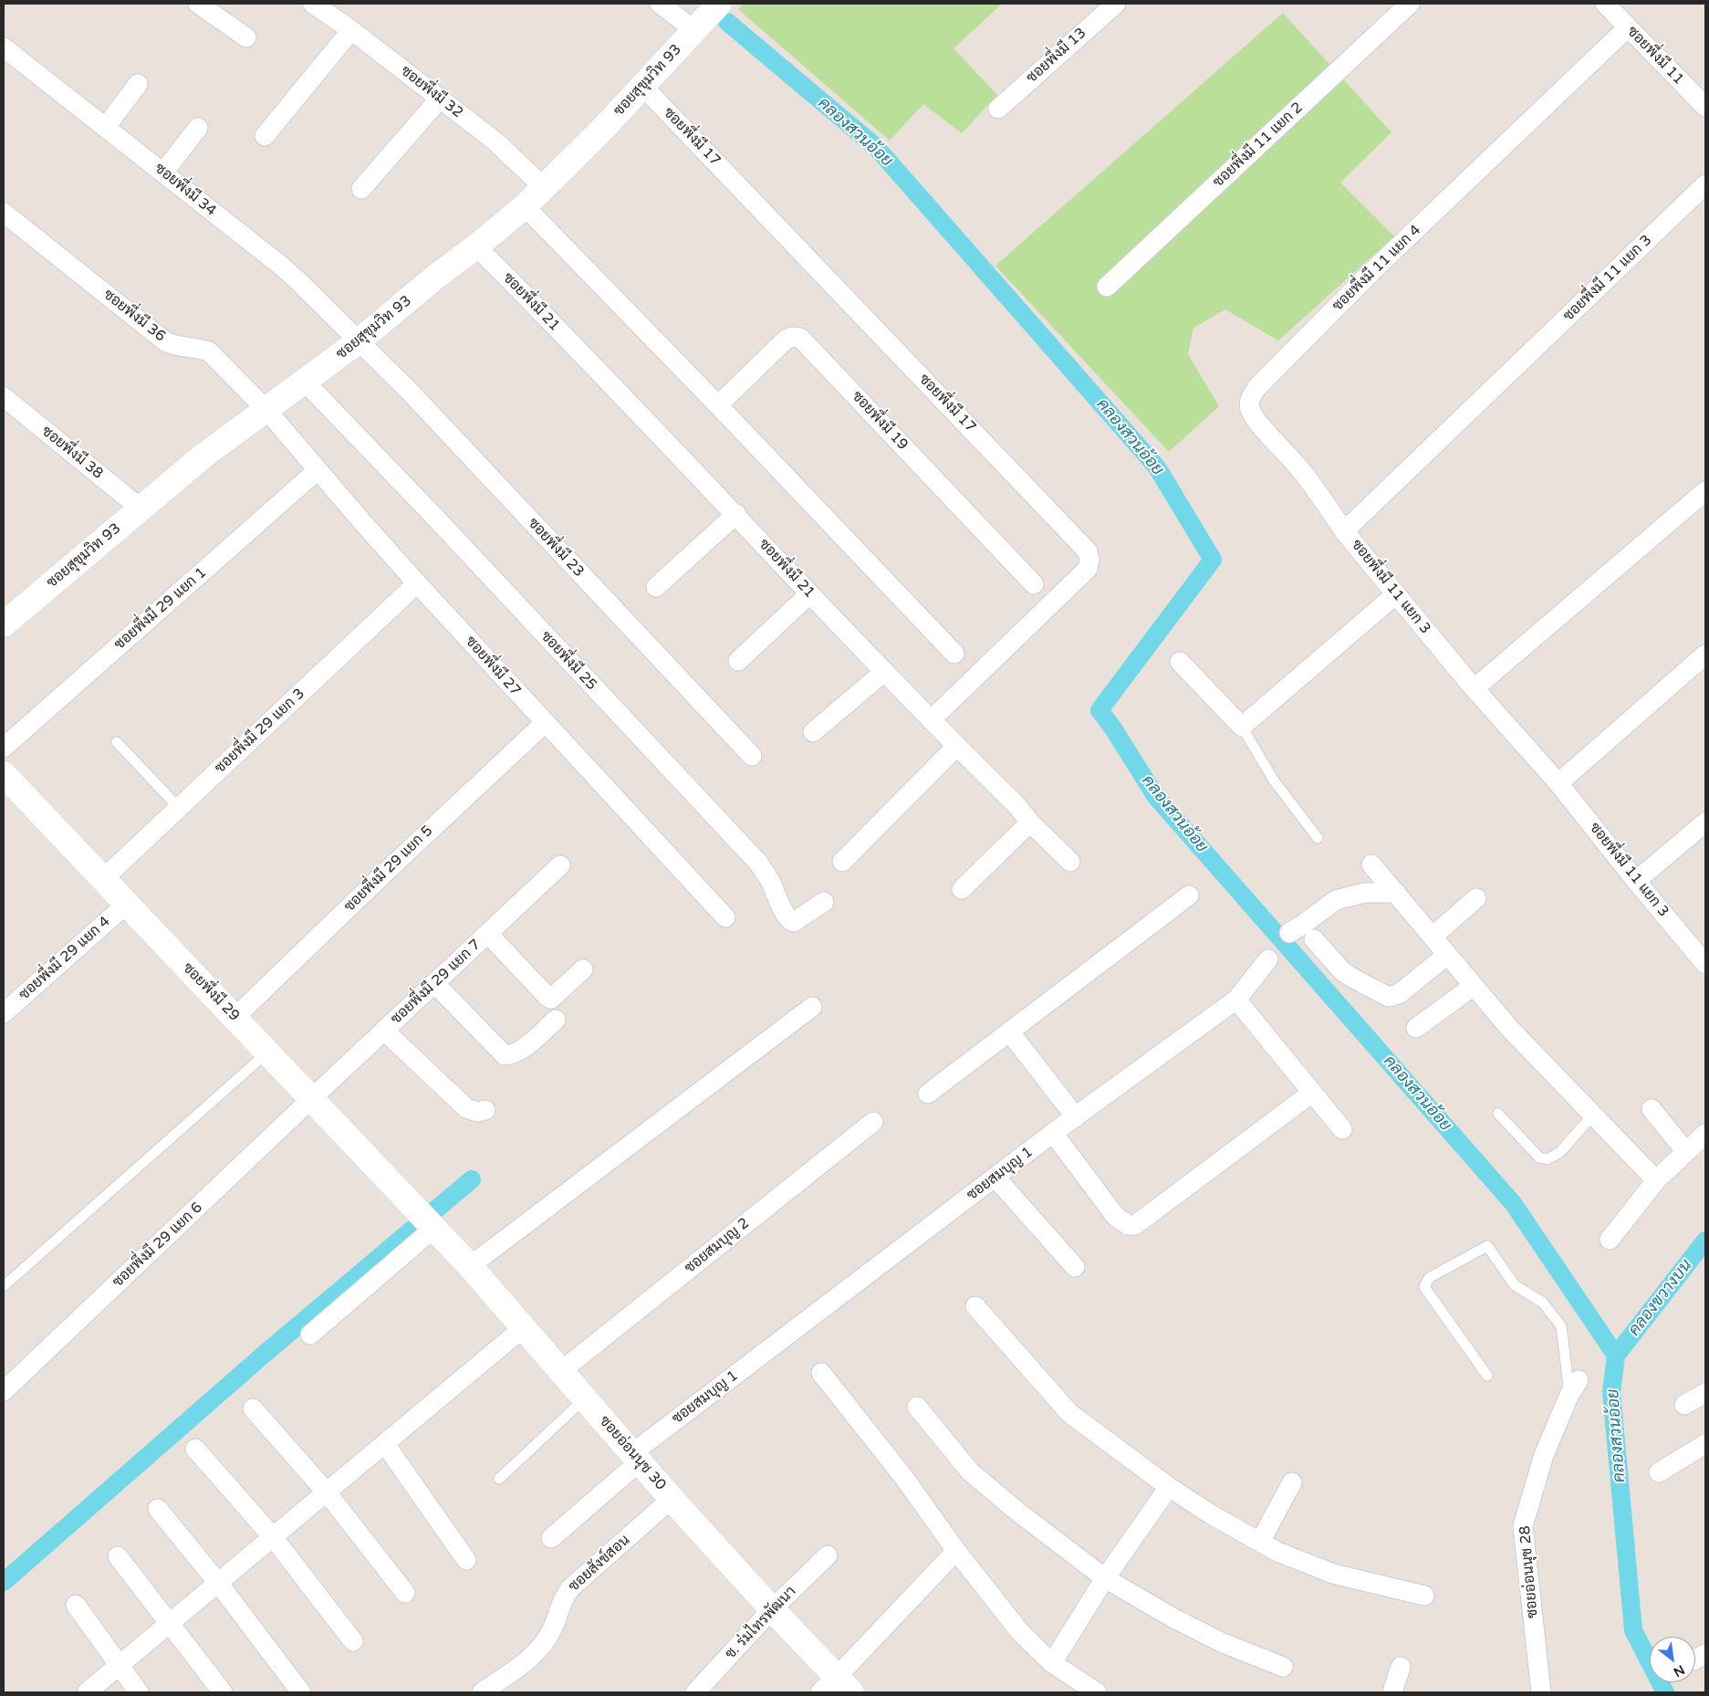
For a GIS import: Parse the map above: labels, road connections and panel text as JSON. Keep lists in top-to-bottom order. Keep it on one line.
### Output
{"streets":{"street":["ซอยพึ่งมี 13","ซอยพึ่งมี 11","ซอยสุขุมวิท 93","ซอยพึ่งมี 32","ซอยพึ่งมี 17","ซอยพึ่งมี 11 แยก 2","ซอยพึ่งมี 34","ซอยพึ่งมี 11 แยก 4","ซอยพึ่งมี 11 แยก 3","ซอยพึ่งมี 21","ซอยพึ่งมี 36","ซอยพึ่งมี 19","ซอยพึ่งมี 38","ซอยพึ่งมี 23","ซอยพึ่งมี 29 แยก 1","ซอยพึ่งมี 25","ซอยพึ่งมี 27","ซอยพึ่งมี 29 แยก 3","ซอยพึ่งมี 29 แยก 5","ซอยพึ่งมี 29 แยก 4","ซอยพึ่งมี 29 แยก 7","ซอยพึ่งมี 29","ซอยสมบุญ 1","ซอยพึ่งมี 29 แยก 6","ซอยสมบุญ 2","ซอยอ่อนนุช 30","ซอยสังข์สอน","ซอยอ่อนนุช 28","ซ. ร่มไทรพัฒนา"]},"crossings":[["ซอยพึ่งมี 11","ซอยพึ่งมี 11 แยก 4"],["ซอยสุขุมวิท 93","ซอยพึ่งมี 32"],["ซอยสุขุมวิท 93","ซอยพึ่งมี 17"],["ซอยสุขุมวิท 93","ซอยพึ่งมี 34"],["ซอยสุขุมวิท 93","ซอยพึ่งมี 21"],["ซอยสุขุมวิท 93","ซอยพึ่งมี 36"],["ซอยสุขุมวิท 93","ซอยพึ่งมี 38"],["ซอยสุขุมวิท 93","ซอยพึ่งมี 23"],["ซอยสุขุมวิท 93","ซอยพึ่งมี 25"],["ซอยสุขุมวิท 93","ซอยพึ่งมี 27"],["ซอยพึ่งมี 17","ซอยพึ่งมี 21"],["ซอยพึ่งมี 34","ซอยพึ่งมี 23"],["ซอยพึ่งมี 11 แยก 4","ซอยพึ่งมี 11 แยก 3"],["ซอยพึ่งมี 36","ซอยพึ่งมี 27"],["ซอยพึ่งมี 29 แยก 1","ซอยพึ่งมี 27"],["ซอยพึ่งมี 27","ซอยพึ่งมี 29 แยก 3"],["ซอยพึ่งมี 27","ซอยพึ่งมี 29 แยก 5"],["ซอยพึ่งมี 29 แยก 3","ซอยพึ่งมี 29"],["ซอยพึ่งมี 29 แยก 5","ซอยพึ่งมี 29"],["ซอยพึ่งมี 29 แยก 4","ซอยพึ่งมี 29"],["ซอยพึ่งมี 29 แยก 7","ซอยพึ่งมี 29"],["ซอยพึ่งมี 29 แยก 7","ซอยพึ่งมี 29 แยก 6"],["ซอยพึ่งมี 29","ซอยพึ่งมี 29 แยก 6"],["ซอยพึ่งมี 29","ซอยอ่อนนุช 30"],["ซอยสมบุญ 1","ซอยอ่อนนุช 30"],["ซอยสมบุญ 2","ซอยอ่อนนุช 30"],["ซอยอ่อนนุช 30","ซอยสังข์สอน"],["ซอยอ่อนนุช 30","ซ. ร่มไทรพัฒนา"]],"water":["คลองสวนอ้อย","คลองขวางบน"],"north":"bottom right"}
